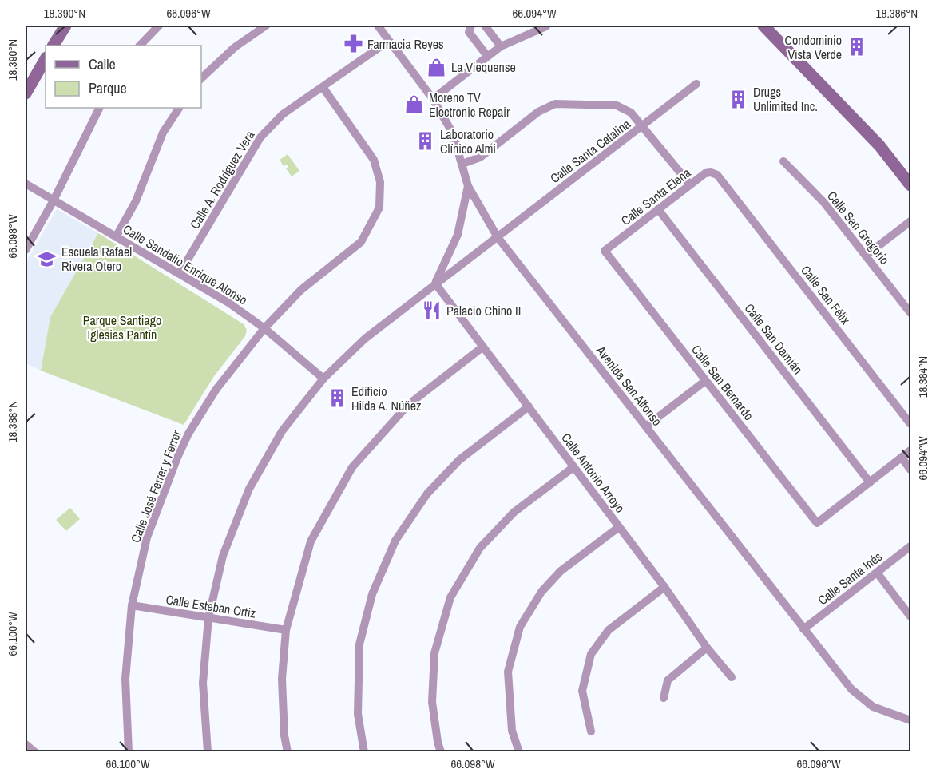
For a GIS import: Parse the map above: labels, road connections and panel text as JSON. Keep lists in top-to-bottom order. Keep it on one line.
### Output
{"streets":{"street":["Calle Santa Catalina","Calle A. Rodríguez Vera","Calle Santa Elena","Calle San Gregorio","Calle Sandalio Enrique Alonso","Calle San Félix","Calle San Damián","Calle San Bernardo","Avenida San Alfonso","Calle Antonio Arroyo","Calle José Ferrer y Ferrer","Calle Santa Inés","Calle Esteban Ortiz"]},"crossings":[["Calle Santa Catalina","Calle Sandalio Enrique Alonso"],["Calle Santa Catalina","Avenida San Alfonso"],["Calle Santa Catalina","Calle Antonio Arroyo"],["Calle Santa Catalina","Calle Esteban Ortiz"],["Calle A. Rodríguez Vera","Calle Sandalio Enrique Alonso"],["Calle A. Rodríguez Vera","Avenida San Alfonso"],["Calle A. Rodríguez Vera","Calle José Ferrer y Ferrer"],["Calle Santa Elena","Calle San Félix"],["Calle Santa Elena","Calle San Damián"],["Calle Santa Elena","Calle San Bernardo"],["Calle Sandalio Enrique Alonso","Calle José Ferrer y Ferrer"],["Calle San Damián","Calle San Bernardo"],["Avenida San Alfonso","Calle Santa Inés"],["Calle José Ferrer y Ferrer","Calle Esteban Ortiz"]],"parks":["Parque Santiago Iglesias Pantín"],"places":{"pharmacy":["Farmacia Reyes"],"building":["Condominio Vista Verde","Drugs Unlimited Inc.","Laboratorio Clínico Almi","Edificio Hilda A. Núñez"],"shop":["La Viequense","Moreno TV Electronic Repair"],"school or university":["Escuela Rafael Rivera Otero"],"restaurant":["Palacio Chino II"]},"legend":["Calle","Parque"],"coordinates":["18.390°N","66.096°W","66.094°W","18.386°N","66.098°W","18.384°N","18.388°N","66.100°W"]}
